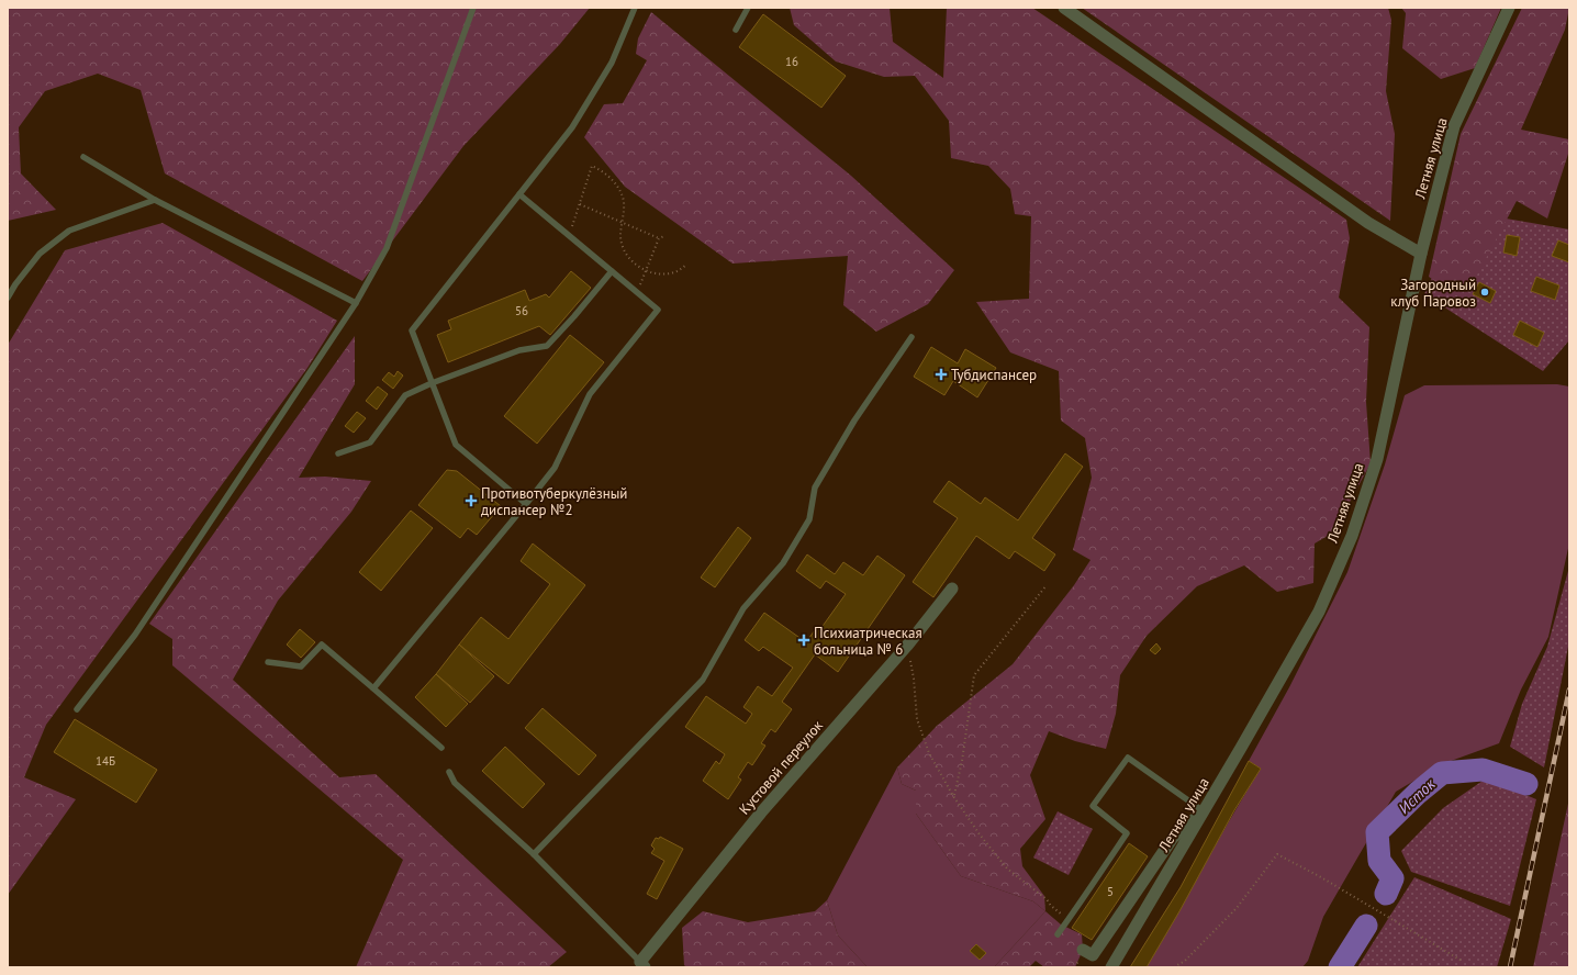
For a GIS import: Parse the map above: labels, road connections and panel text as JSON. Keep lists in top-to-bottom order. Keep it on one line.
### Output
{"streets":{"street":["Летняя улица","Кустовой переулок"]},"water":["Исток"],"places":{"other":["Загородный клуб Паровоз"],"health":["Тубдиспансер","Противотуберкулёзный диспансер №2","Психиатрическая больница № 6"]},"house_numbers":["16","56","14Б","5"]}
